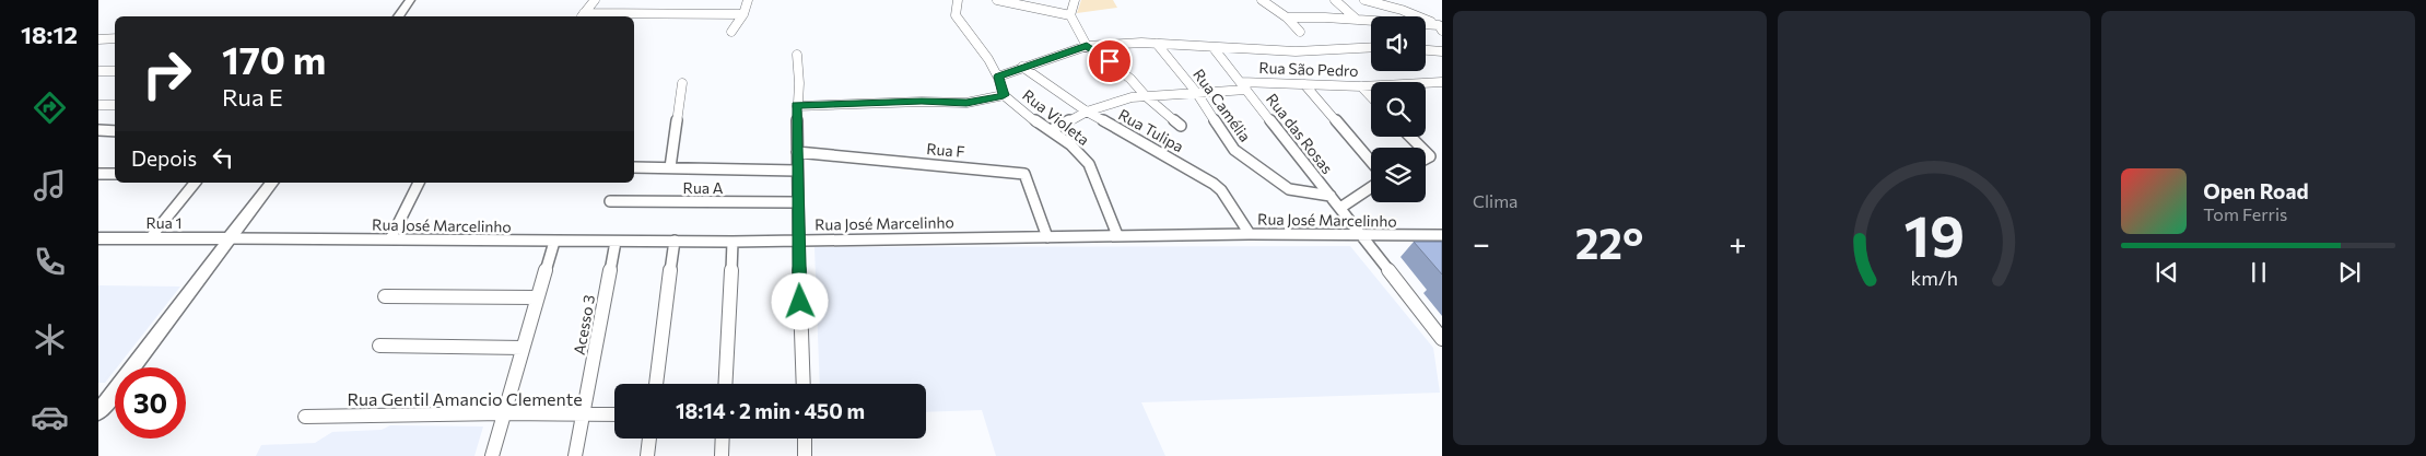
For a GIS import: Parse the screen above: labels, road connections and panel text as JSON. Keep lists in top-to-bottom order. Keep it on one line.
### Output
{"streets":{"street":["Rua São Pedro","Rua Camélia","Rua Violeta","Rua Tulipa","Rua das Rosas","Rua F","Rua A","Rua José Marcelinho","Rua 1","Acesso 3","Rua Gentil Amancio Clemente"]},"crossings":[["Rua São Pedro","Rua Camélia"],["Rua São Pedro","Rua Violeta"],["Rua São Pedro","Rua Tulipa"],["Rua São Pedro","Rua das Rosas"],["Rua Camélia","Rua das Rosas"],["Rua Violeta","Rua José Marcelinho"],["Rua Tulipa","Rua José Marcelinho"],["Rua das Rosas","Rua José Marcelinho"],["Rua F","Rua José Marcelinho"],["Rua José Marcelinho","Rua 1"],["Rua José Marcelinho","Acesso 3"],["Acesso 3","Rua Gentil Amancio Clemente"]],"page":{"tabs":"18:12","tile":"Clima","turn":["170 m","Rua E"],"then":"Depois","song":["Open Road","Tom Ferris"],"heat":["−","22°","+"],"limit":"30","trip":"18:14 · 2 min · 450 m","gauge":["19","km/h"]}}
